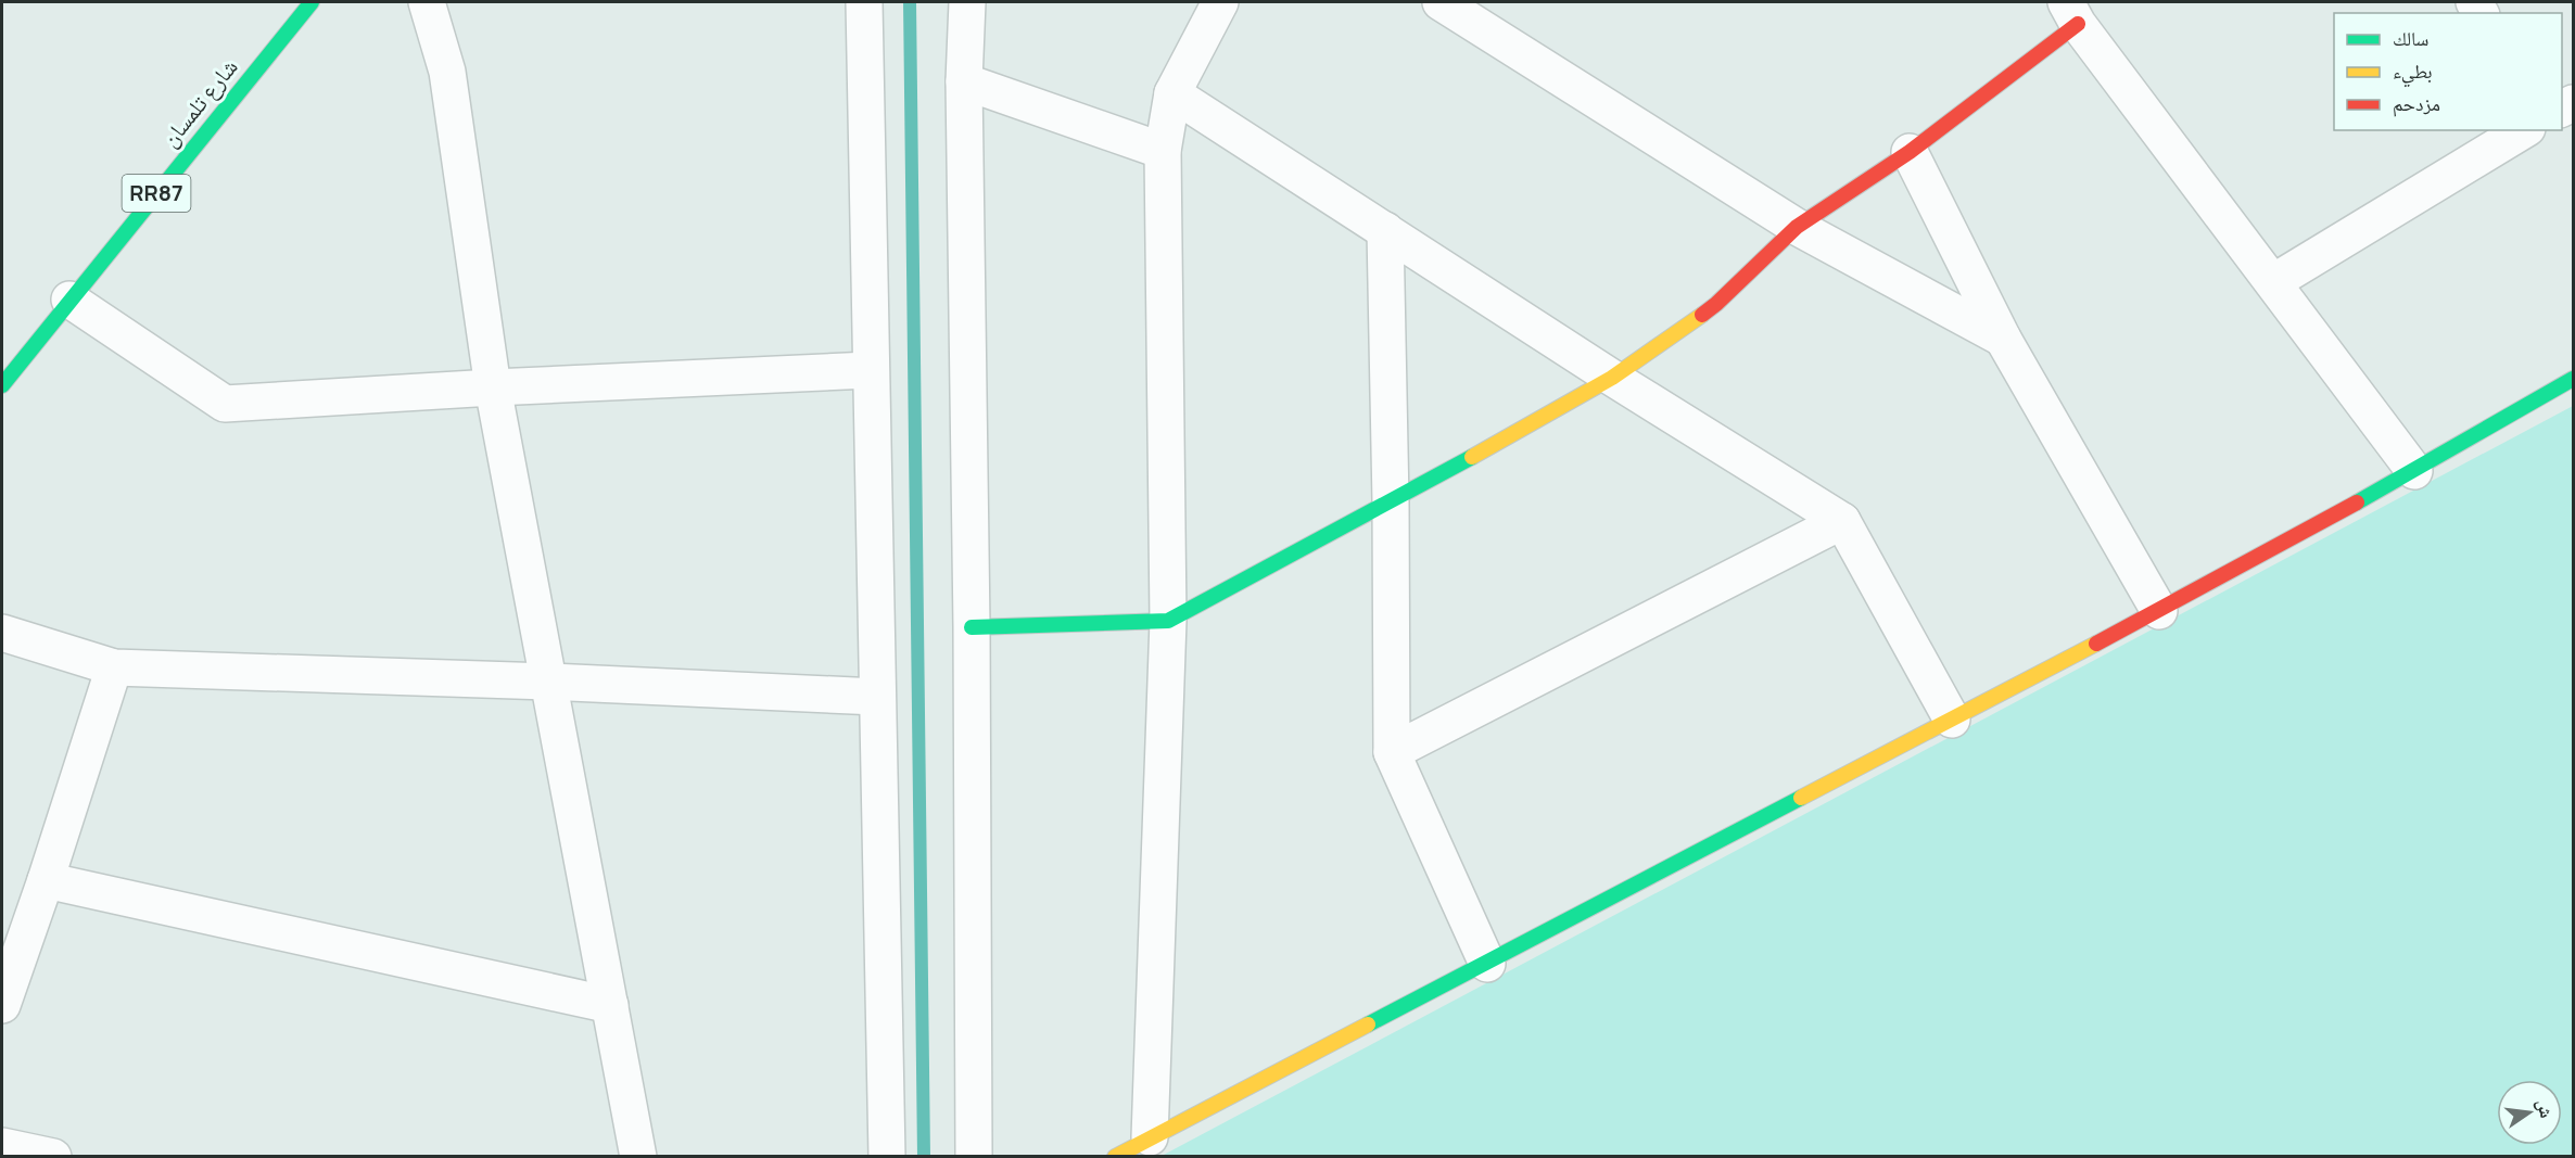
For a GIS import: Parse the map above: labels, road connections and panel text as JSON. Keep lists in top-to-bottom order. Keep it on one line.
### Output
{"streets":{"street":["شارع تلمسان","RR87"]},"legend":["سالك","بطيء","مزدحم"],"north":"right"}
